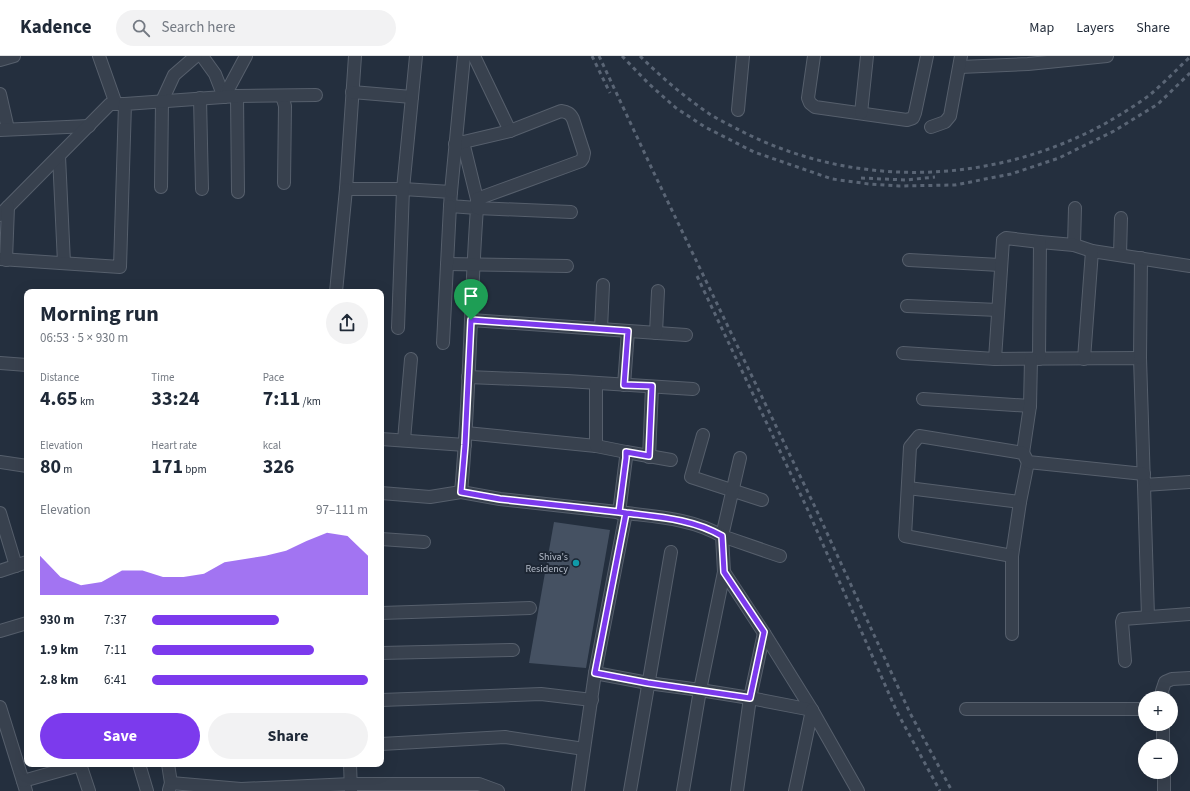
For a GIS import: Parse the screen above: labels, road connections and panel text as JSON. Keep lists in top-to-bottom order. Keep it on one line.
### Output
{"places":["Shiva's Residency"],"page":{"header":"Kadence","search":"Search here","nav":["Map","Layers","Share"],"heading":["Morning run","06:53 · 5 × 930 m"],"stats":[["Distance","4.65 km"],["Time","33:24"],["Pace","7:11 /km"],["Elevation","80 m"],["Heart rate","171 bpm"],["kcal","326"]],"chart":["Elevation","97–111 m"],"list":[{"name":"930 m","note":"7:37"},{"name":"1.9 km","note":"7:11"},{"name":"2.8 km","note":"6:41"}],"map_buttons":["+","−"],"buttons":["Save","Share"]}}
